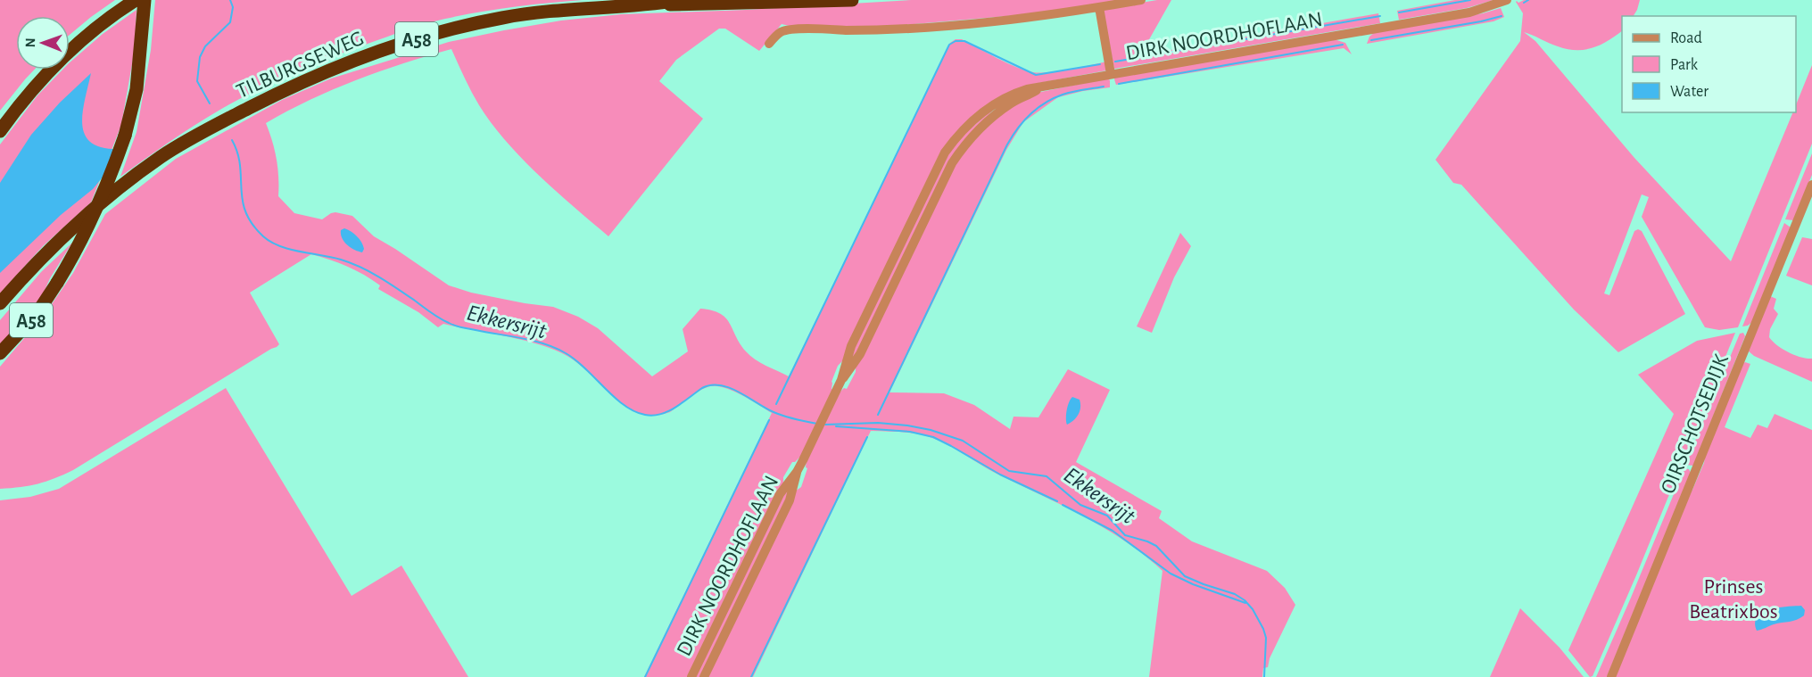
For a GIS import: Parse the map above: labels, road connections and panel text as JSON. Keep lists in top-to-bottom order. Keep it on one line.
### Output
{"streets":{"highway":["A58","TILBURGSEWEG"],"street":["DIRK NOORDHOFLAAN","OIRSCHOTSEDIJK"]},"crossings":[["A58","TILBURGSEWEG"]],"water":["Ekkersrijt"],"parks":["Prinses Beatrixbos"],"legend":["Road","Park","Water"],"north":"left"}
